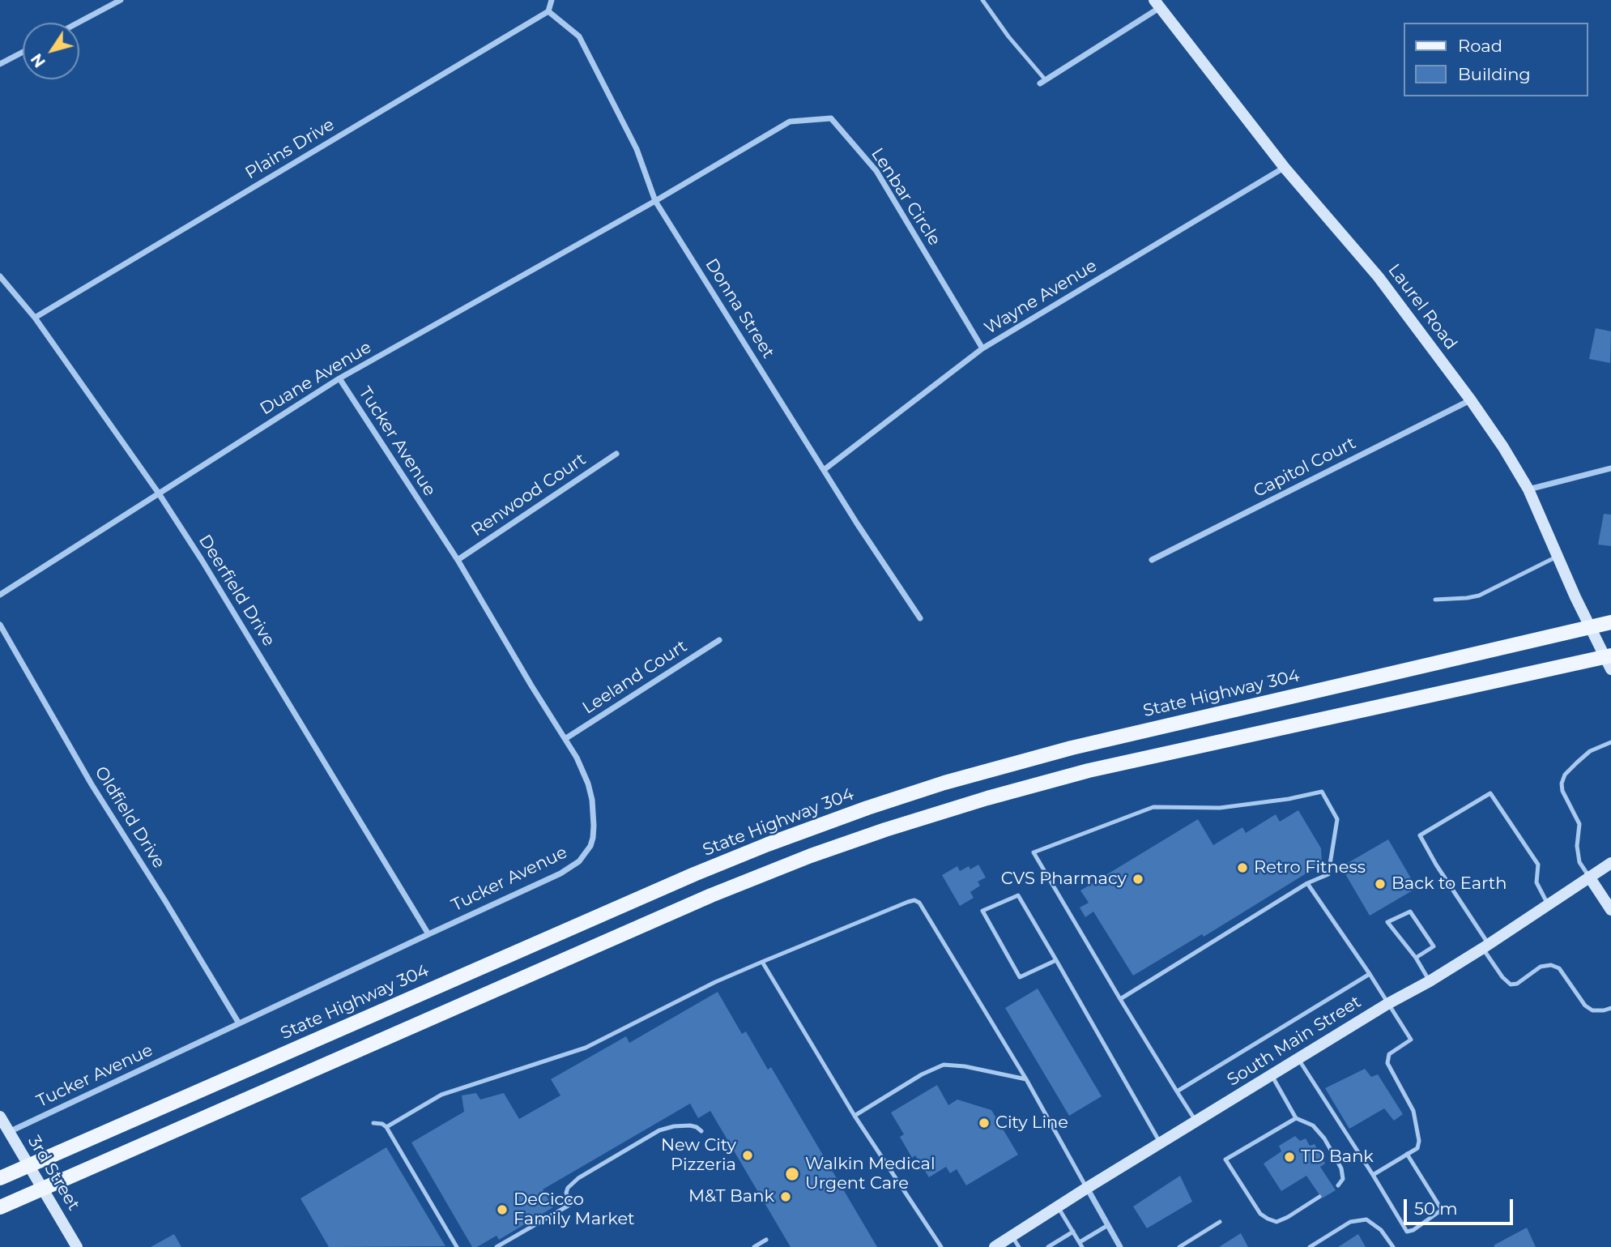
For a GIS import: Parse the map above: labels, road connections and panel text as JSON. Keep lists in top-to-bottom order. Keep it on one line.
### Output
{"streets":{"main road":["State Highway 304"],"street":["Plains Drive","Lenbar Circle","Wayne Avenue","Laurel Road","Donna Street","Duane Avenue","Tucker Avenue","Capitol Court","Renwood Court","Deerfield Drive","Leeland Court","Oldfield Drive","South Main Street","3rd Street"]},"crossings":[["Plains Drive","Donna Street"],["Plains Drive","Deerfield Drive"],["Lenbar Circle","Wayne Avenue"],["Lenbar Circle","Donna Street"],["Lenbar Circle","Duane Avenue"],["Wayne Avenue","Laurel Road"],["Wayne Avenue","Donna Street"],["Laurel Road","Capitol Court"],["Laurel Road","State Highway 304"],["Donna Street","Duane Avenue"],["Duane Avenue","Tucker Avenue"],["Duane Avenue","Deerfield Drive"],["Tucker Avenue","Renwood Court"],["Tucker Avenue","Deerfield Drive"],["Tucker Avenue","Leeland Court"],["Tucker Avenue","Oldfield Drive"],["Tucker Avenue","3rd Street"],["State Highway 304","3rd Street"]],"places":["Retro Fitness","CVS Pharmacy","Back to Earth","City Line","New City Pizzeria","TD Bank","Walkin Medical Urgent Care","M&T Bank","DeCicco Family Market"],"legend":["Road","Building"],"scale_bar":"50 m","north":"bottom left"}
